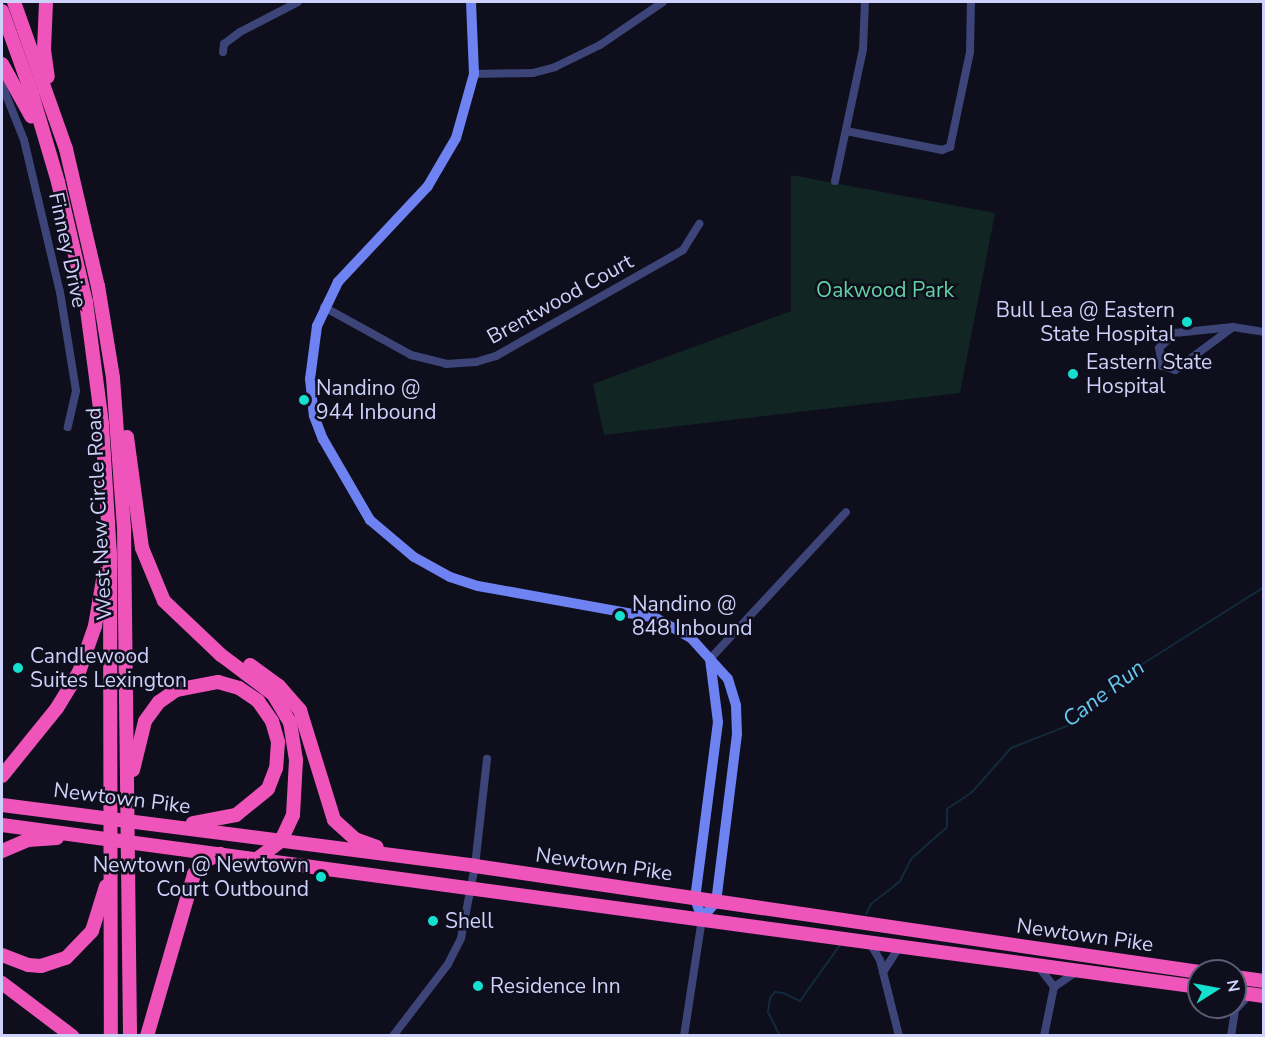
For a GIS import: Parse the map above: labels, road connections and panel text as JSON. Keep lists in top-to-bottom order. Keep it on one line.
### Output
{"streets":{"highway":["West New Circle Road","Newtown Pike"],"street":["Finney Drive","Brentwood Court"]},"water":["Cane Run"],"parks":["Oakwood Park"],"places":["Bull Lea @ Eastern State Hospital","Eastern State Hospital","Nandino @ 944 Inbound","Nandino @ 848 Inbound","Candlewood Suites Lexington","Newtown @ Newtown Court Outbound","Shell","Residence Inn"],"north":"right"}
